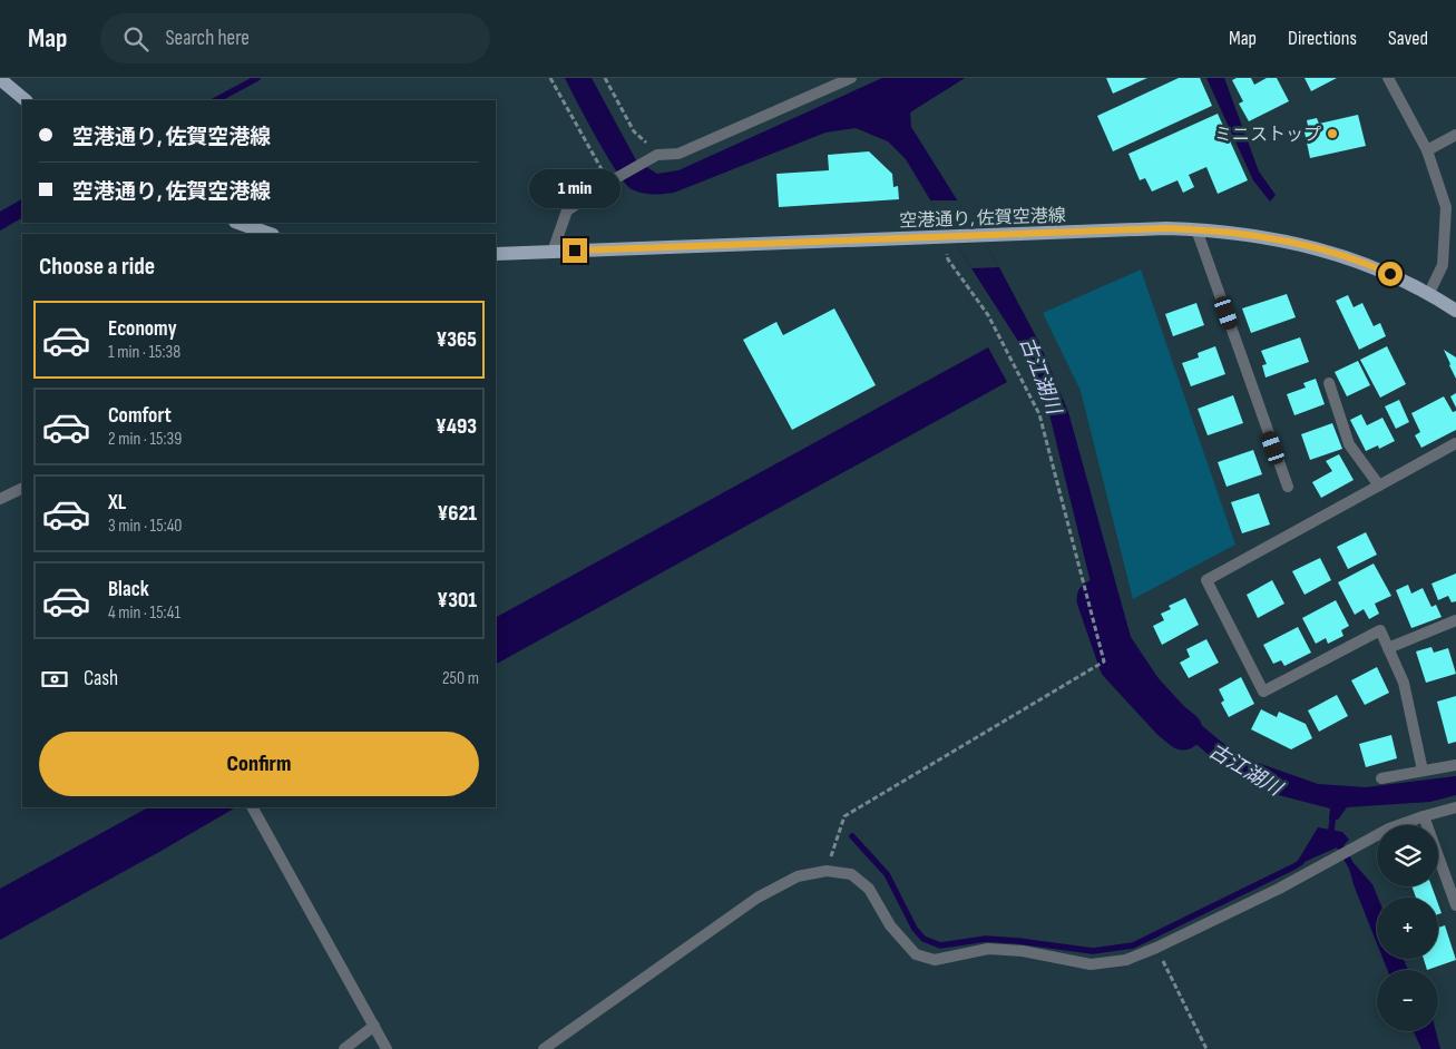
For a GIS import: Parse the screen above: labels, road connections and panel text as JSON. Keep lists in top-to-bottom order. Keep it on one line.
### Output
{"streets":{"main road":["空港通り, 佐賀空港線"]},"water":["古江湖川"],"places":["ミニストップ"],"page":{"header":"Map","search":"Search here","nav":["Map","Directions","Saved"],"banner":["空港通り, 佐賀空港線","空港通り, 佐賀空港線"],"bubble":"1 min","heading":"Choose a ride","list":[{"name":"Economy","note":"1 min · 15:38","value":"¥365"},{"name":"Comfort","note":"2 min · 15:39","value":"¥493"},{"name":"XL","note":"3 min · 15:40","value":"¥621"},{"name":"Black","note":"4 min · 15:41","value":"¥301"}],"pay":["Cash","250 m"],"buttons":"Confirm","map_buttons":["+","−"]}}
